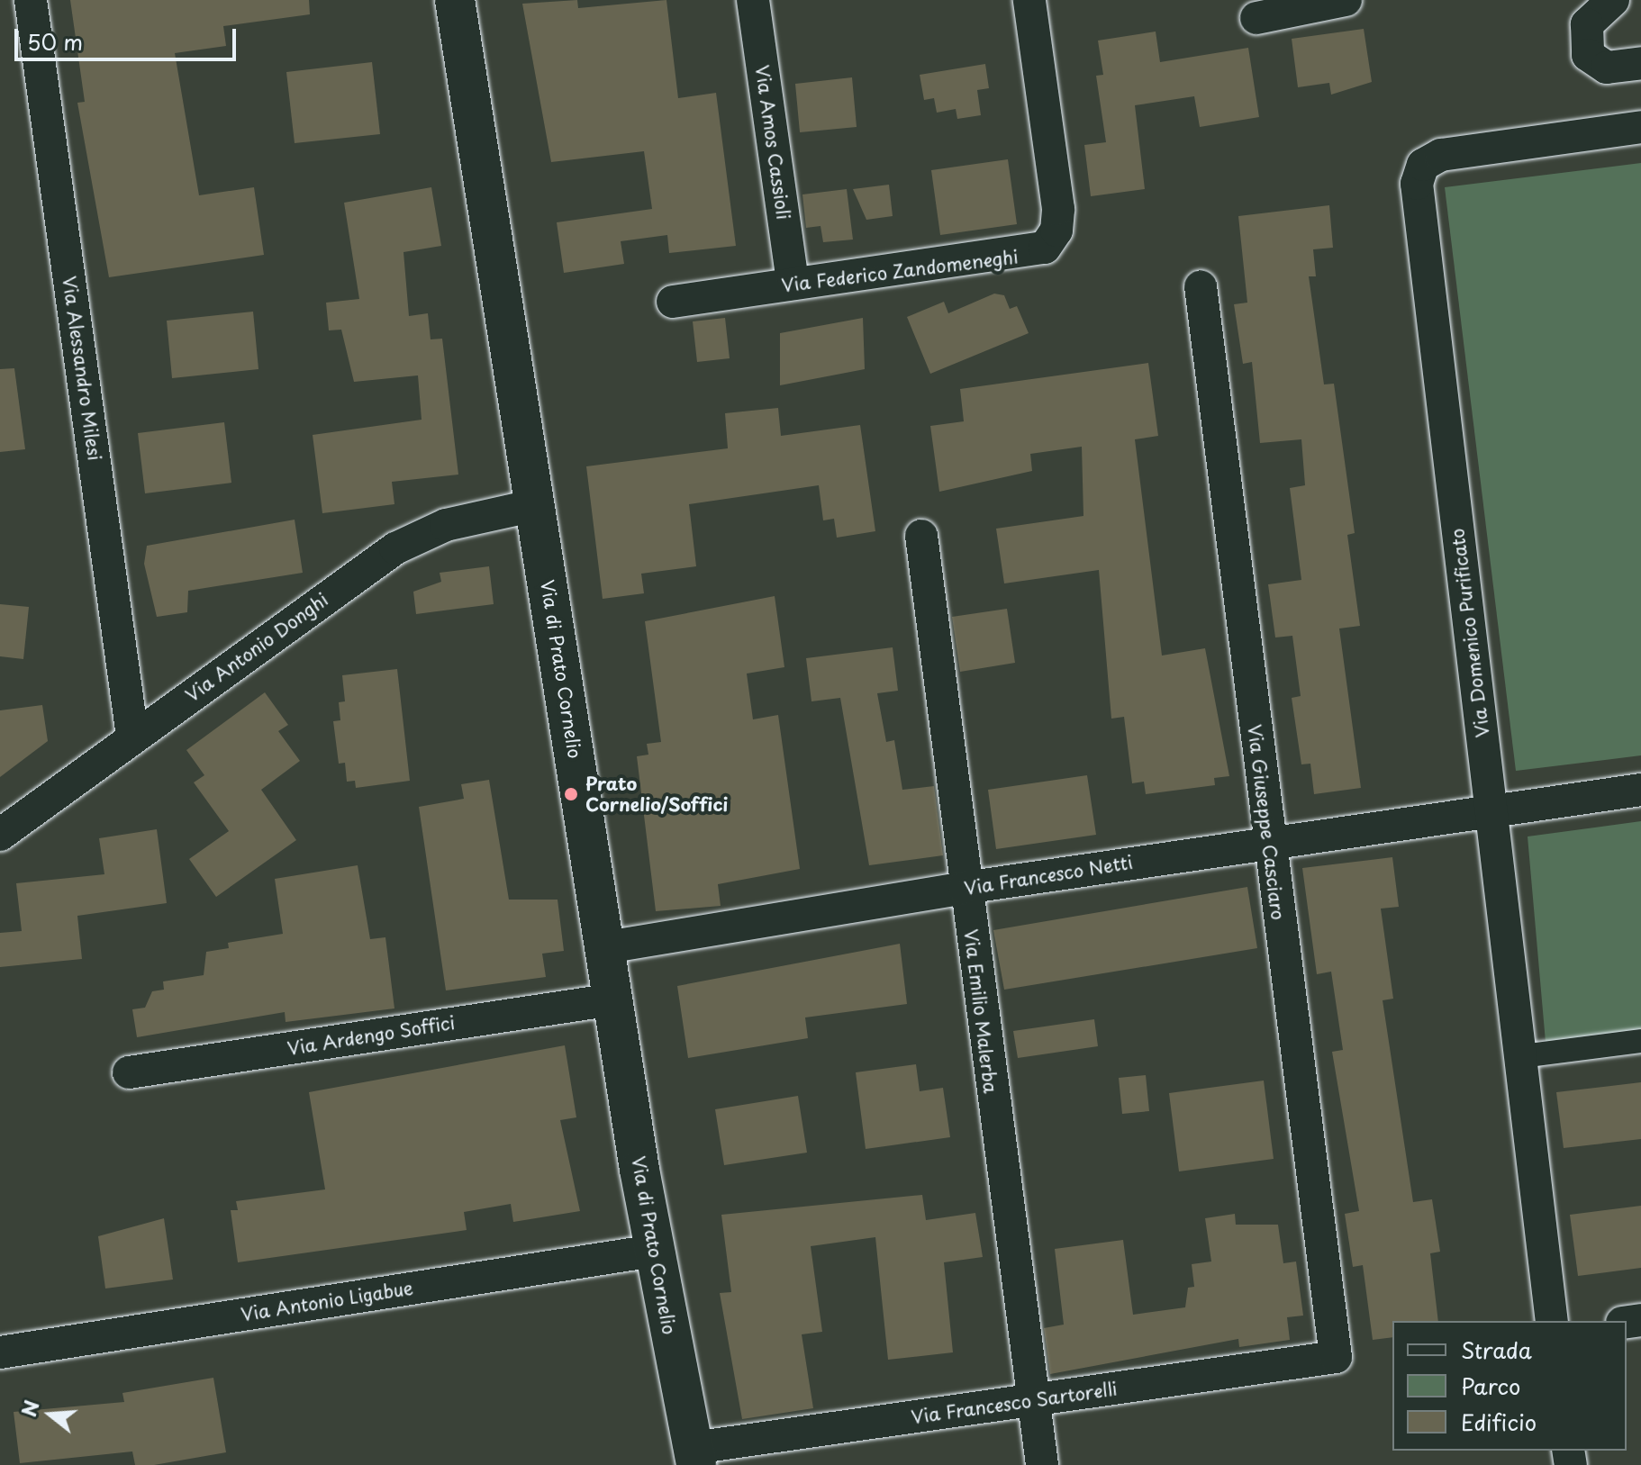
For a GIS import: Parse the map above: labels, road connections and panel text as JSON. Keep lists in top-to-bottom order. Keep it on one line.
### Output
{"streets":{"street":["Via Amos Cassioli","Via Federico Zandomeneghi","Via Alessandro Milesi","Via Domenico Purificato","Via Antonio Donghi","Via di Prato Cornelio","Via Giuseppe Casciaro","Via Francesco Netti","Via Emilio Malerba","Via Ardengo Soffici","Via Antonio Ligabue","Via Francesco Sartorelli"]},"crossings":[["Via Amos Cassioli","Via Federico Zandomeneghi"],["Via Alessandro Milesi","Via Antonio Donghi"],["Via Domenico Purificato","Via Francesco Netti"],["Via Antonio Donghi","Via di Prato Cornelio"],["Via di Prato Cornelio","Via Francesco Netti"],["Via di Prato Cornelio","Via Ardengo Soffici"],["Via di Prato Cornelio","Via Antonio Ligabue"],["Via di Prato Cornelio","Via Francesco Sartorelli"],["Via Giuseppe Casciaro","Via Francesco Netti"],["Via Giuseppe Casciaro","Via Francesco Sartorelli"],["Via Francesco Netti","Via Emilio Malerba"],["Via Emilio Malerba","Via Francesco Sartorelli"]],"places":["Prato Cornelio/Soffici"],"legend":["Strada","Parco","Edificio"],"scale_bar":"50 m","north":"left"}
